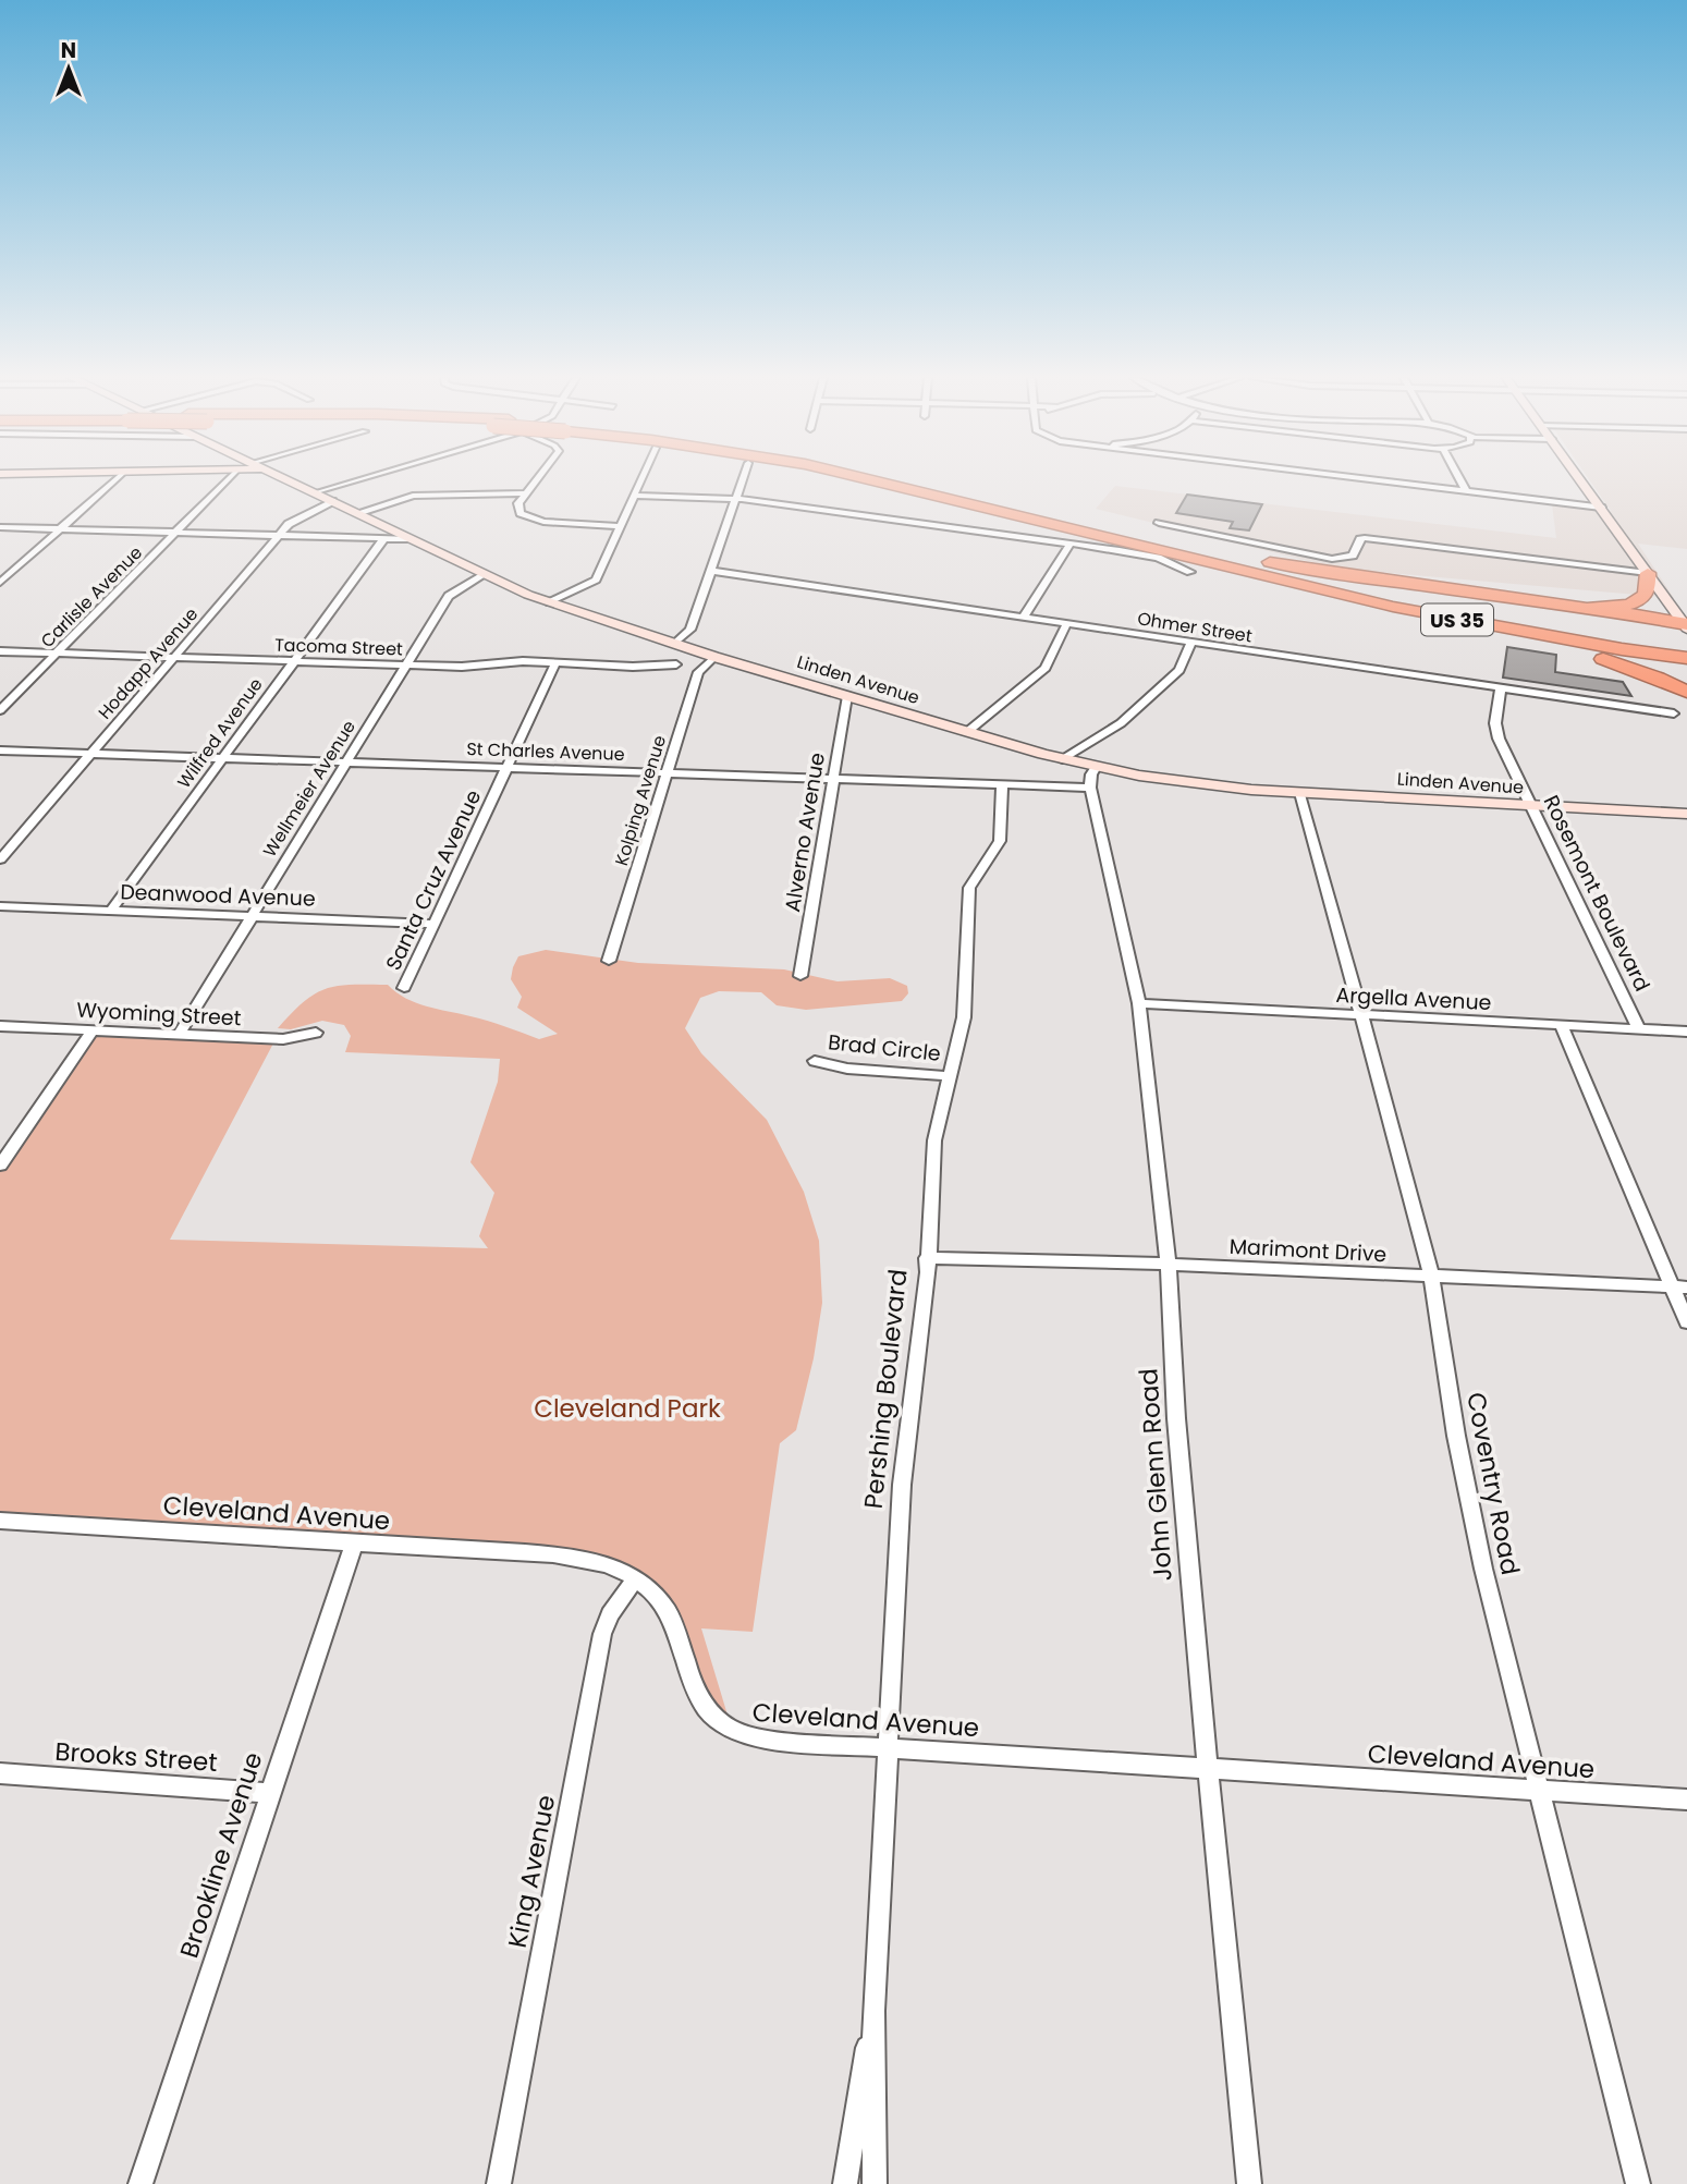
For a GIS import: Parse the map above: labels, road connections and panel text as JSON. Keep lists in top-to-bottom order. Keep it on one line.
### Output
{"streets":{"highway":["US 35"],"main road":["Linden Avenue"],"street":["Carlisle Avenue","Ohmer Street","Tacoma Street","Hodapp Avenue","Wilfred Avenue","St Charles Avenue","Wellmeier Avenue","Kolping Avenue","Alverno Avenue","Santa Cruz Avenue","Rosemont Boulevard","Deanwood Avenue","Argella Avenue","Wyoming Street","Brad Circle","Marimont Drive","Pershing Boulevard","John Glenn Road","Coventry Road","Cleveland Avenue","Brooks Street","Brookline Avenue","King Avenue"]},"crossings":[["Carlisle Avenue","Tacoma Street"],["Ohmer Street","Rosemont Boulevard"],["Tacoma Street","Hodapp Avenue"],["Tacoma Street","Wilfred Avenue"],["Tacoma Street","Wellmeier Avenue"],["Tacoma Street","Santa Cruz Avenue"],["Hodapp Avenue","Linden Avenue"],["Hodapp Avenue","St Charles Avenue"],["Linden Avenue","Wellmeier Avenue"],["Linden Avenue","Kolping Avenue"],["Linden Avenue","Alverno Avenue"],["Linden Avenue","Rosemont Boulevard"],["Linden Avenue","John Glenn Road"],["Linden Avenue","Coventry Road"],["Wilfred Avenue","St Charles Avenue"],["Wilfred Avenue","Deanwood Avenue"],["St Charles Avenue","Wellmeier Avenue"],["St Charles Avenue","Kolping Avenue"],["St Charles Avenue","Alverno Avenue"],["St Charles Avenue","Santa Cruz Avenue"],["St Charles Avenue","Pershing Boulevard"],["St Charles Avenue","John Glenn Road"],["Wellmeier Avenue","Deanwood Avenue"],["Wellmeier Avenue","Wyoming Street"],["Santa Cruz Avenue","Deanwood Avenue"],["Rosemont Boulevard","Argella Avenue"],["Argella Avenue","John Glenn Road"],["Argella Avenue","Coventry Road"],["Brad Circle","Pershing Boulevard"],["Marimont Drive","Pershing Boulevard"],["Marimont Drive","John Glenn Road"],["Marimont Drive","Coventry Road"],["Pershing Boulevard","Cleveland Avenue"],["John Glenn Road","Cleveland Avenue"],["Coventry Road","Cleveland Avenue"],["Cleveland Avenue","Brookline Avenue"],["Cleveland Avenue","King Avenue"],["Brooks Street","Brookline Avenue"]],"parks":["Cleveland Park"],"north":"top"}
